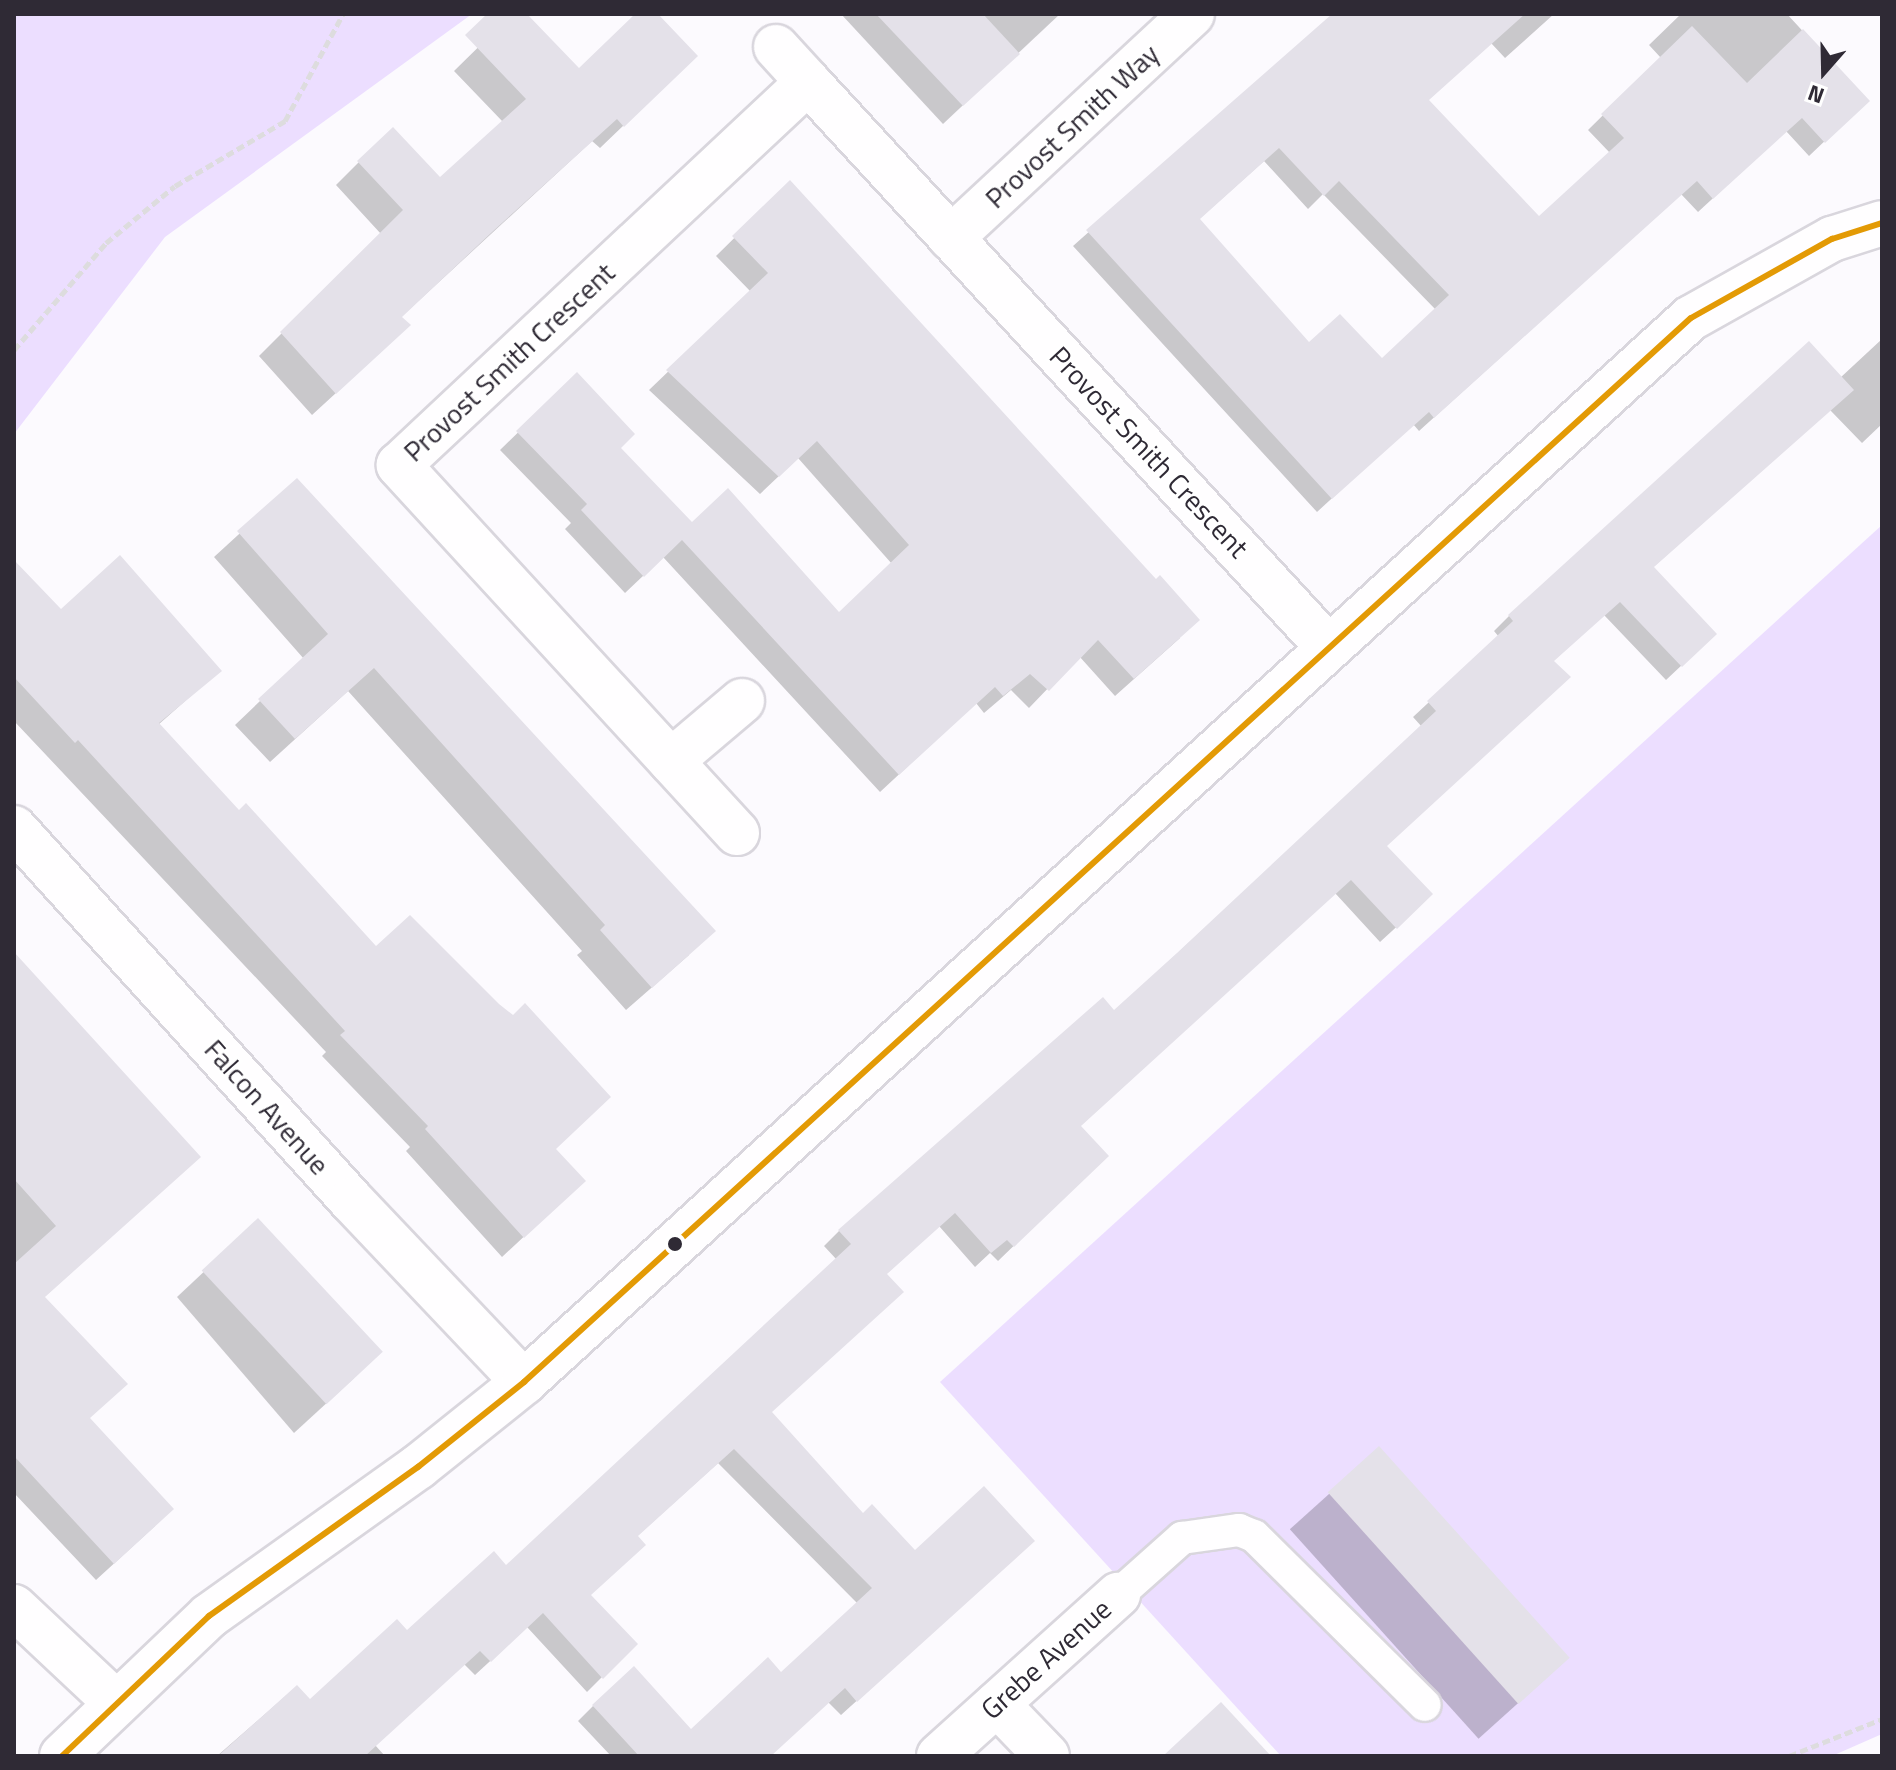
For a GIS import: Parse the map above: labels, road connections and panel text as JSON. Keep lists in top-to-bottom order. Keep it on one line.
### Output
{"streets":{"street":["Provost Smith Way","Provost Smith Crescent","Falcon Avenue","Grebe Avenue"]},"crossings":[["Provost Smith Way","Provost Smith Crescent"]],"north":"bottom"}
